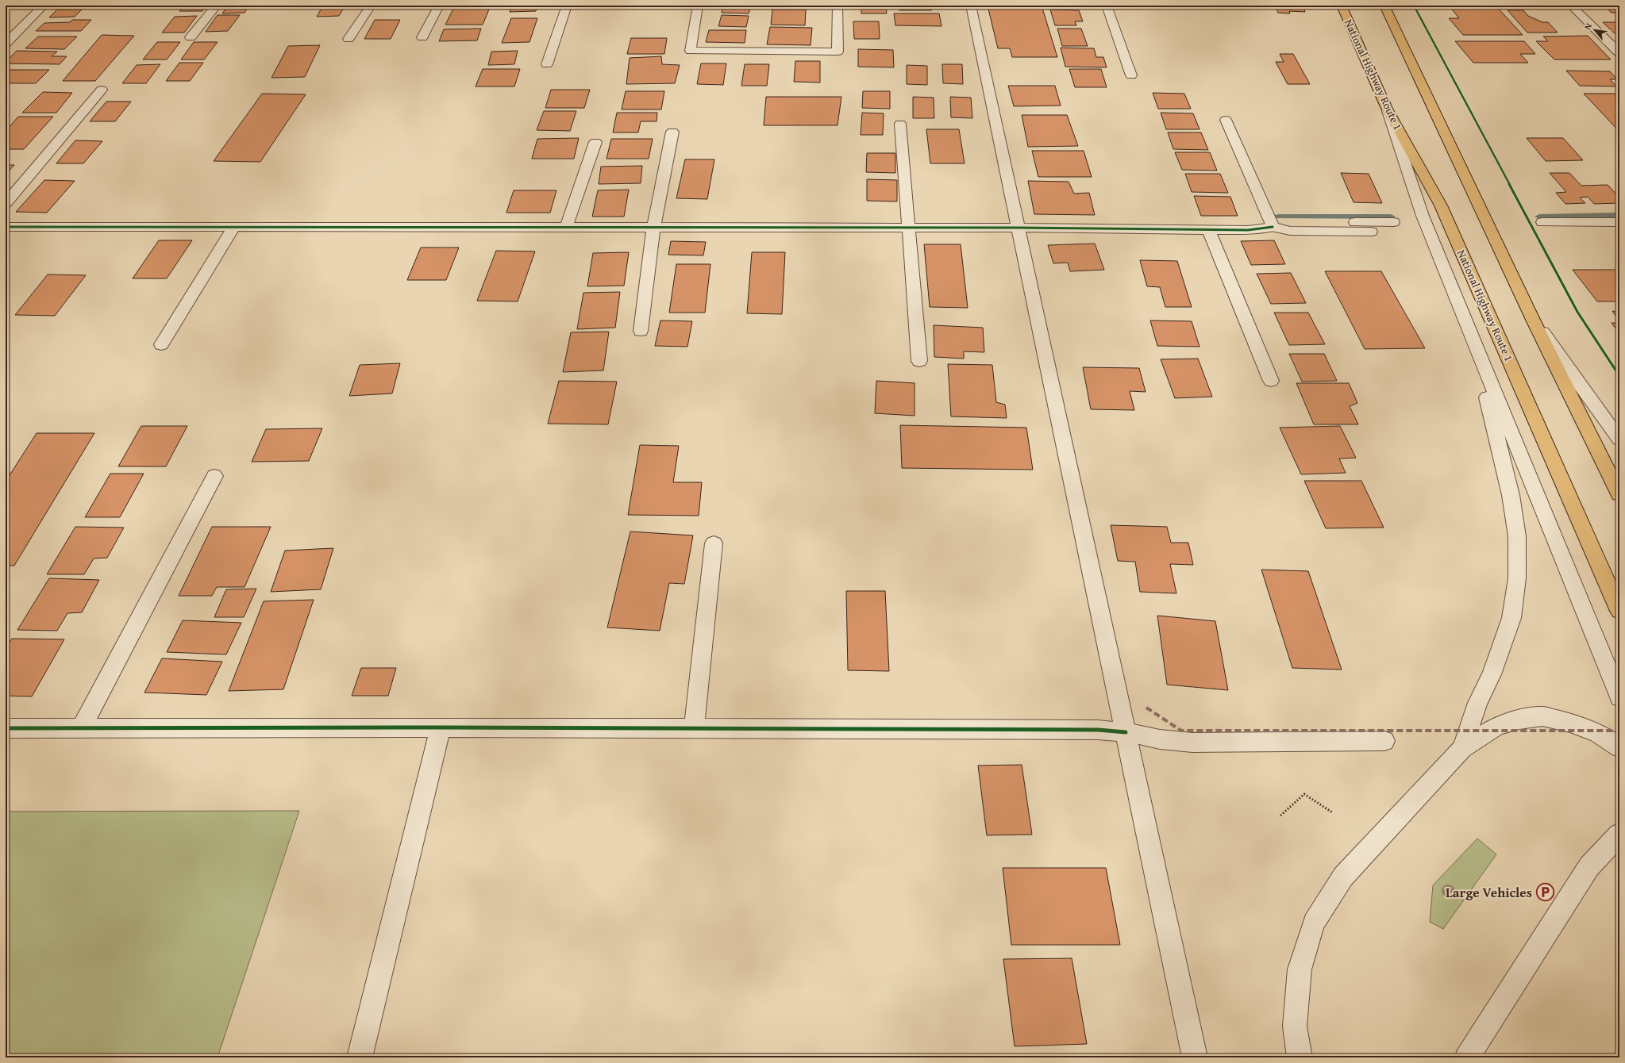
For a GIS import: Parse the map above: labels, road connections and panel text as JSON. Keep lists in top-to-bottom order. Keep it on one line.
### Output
{"streets":{"highway":["National Highway Route 1"]},"places":{"parking":["Large Vehicles"]},"north":"top left"}
